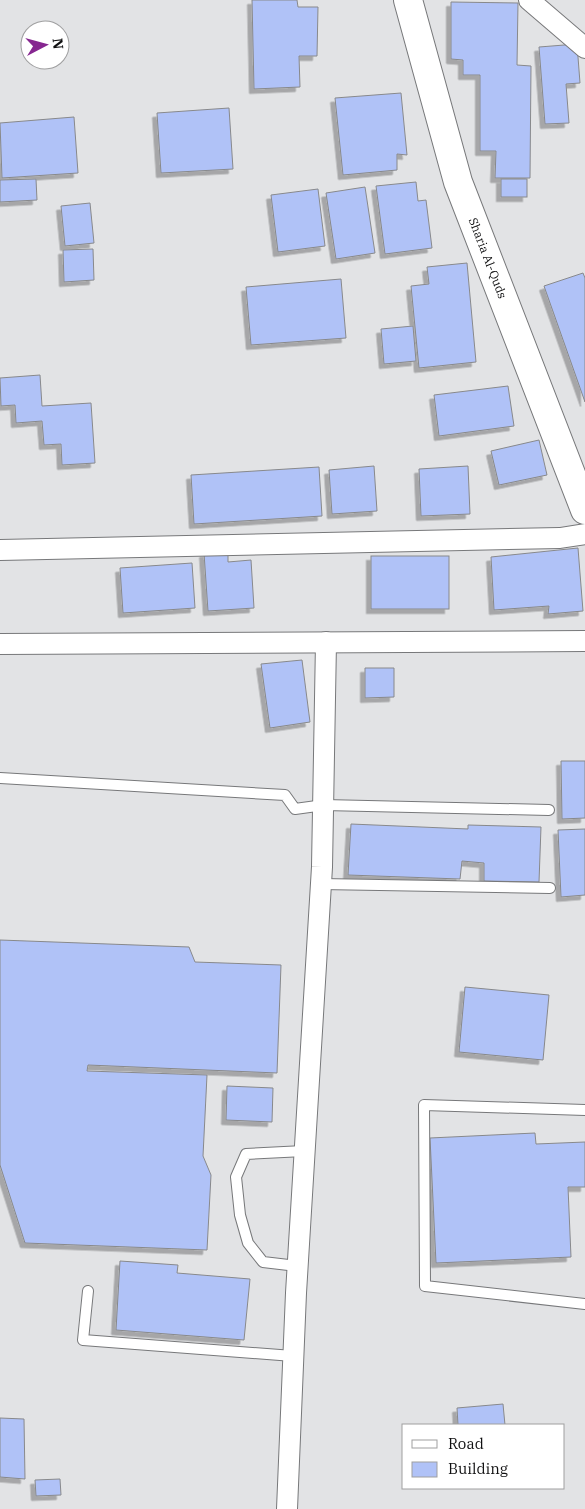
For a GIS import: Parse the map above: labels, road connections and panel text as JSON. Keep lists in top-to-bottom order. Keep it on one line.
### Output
{"streets":{"main road":["Sharia Al-Quds"]},"legend":["Road","Building"],"north":"right"}
